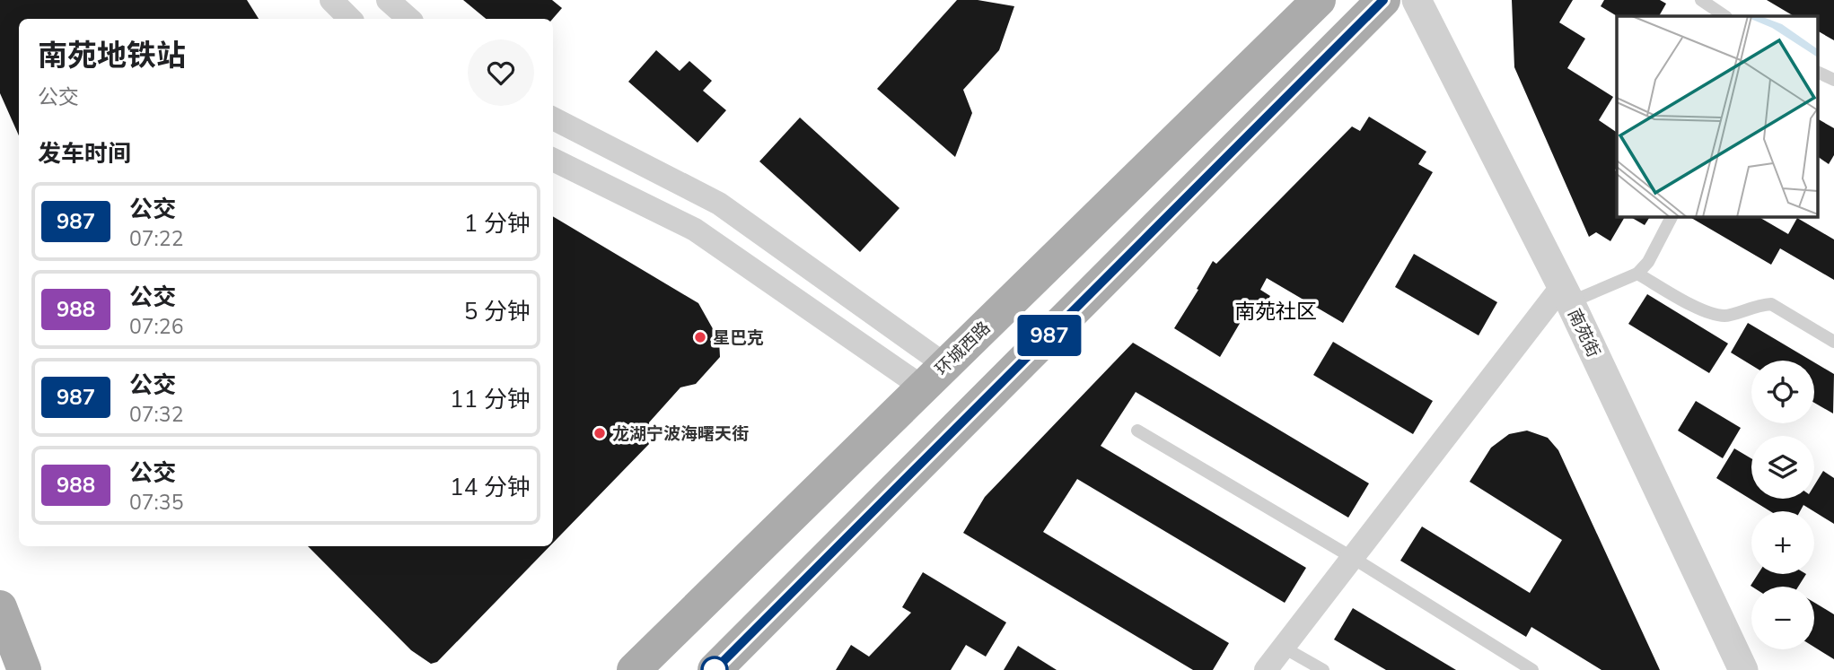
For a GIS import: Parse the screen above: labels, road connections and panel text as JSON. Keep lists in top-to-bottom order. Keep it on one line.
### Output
{"streets":{"main road":["环城西路"],"street":["南苑街"]},"districts":["南苑社区"],"places":["星巴克","龙湖宁波海曙天街"],"lines":["bus line 987"],"page":{"on_map":"987","heading":[["南苑地铁站","公交"],"发车时间"],"list":[{"mark":"987","name":"公交","note":"07:22","value":"1 分钟"},{"mark":"988","name":"公交","note":"07:26","value":"5 分钟"},{"mark":"987","name":"公交","note":"07:32","value":"11 分钟"},{"mark":"988","name":"公交","note":"07:35","value":"14 分钟"}],"map_buttons":["+","−"]}}
